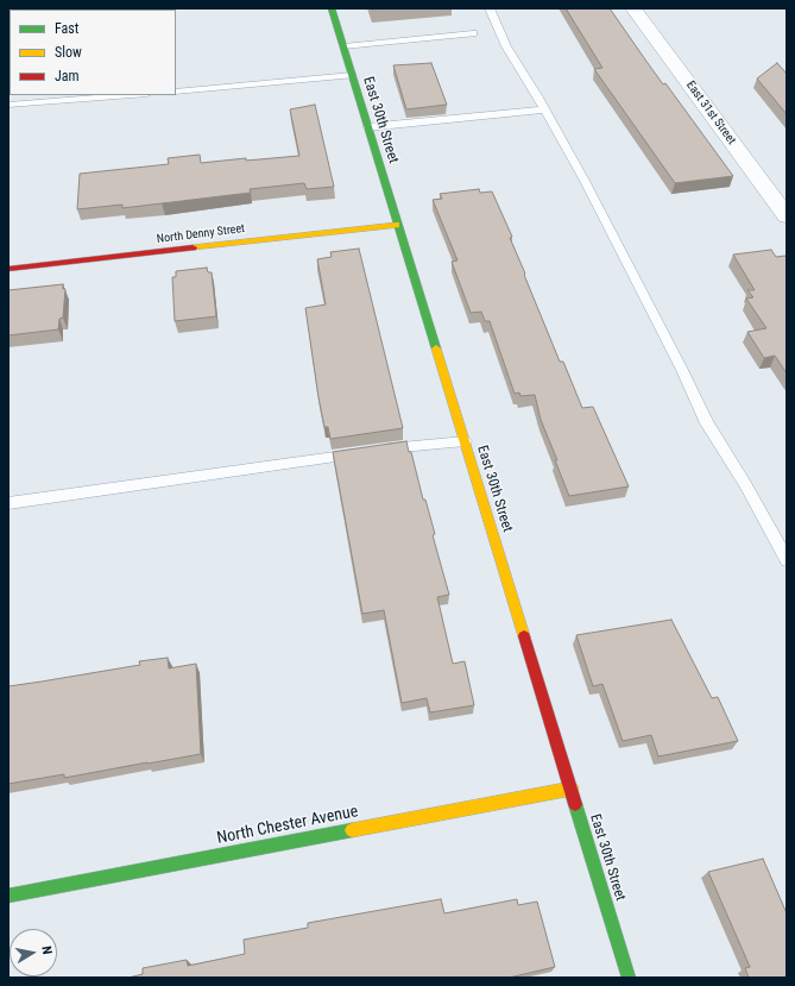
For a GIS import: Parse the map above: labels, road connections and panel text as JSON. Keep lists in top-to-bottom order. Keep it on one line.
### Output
{"streets":{"main road":["East 30th Street","North Denny Street","North Chester Avenue"],"street":["East 31st Street"]},"crossings":[["East 30th Street","North Denny Street"],["East 30th Street","North Chester Avenue"]],"legend":["Fast","Slow","Jam"],"north":"right"}
